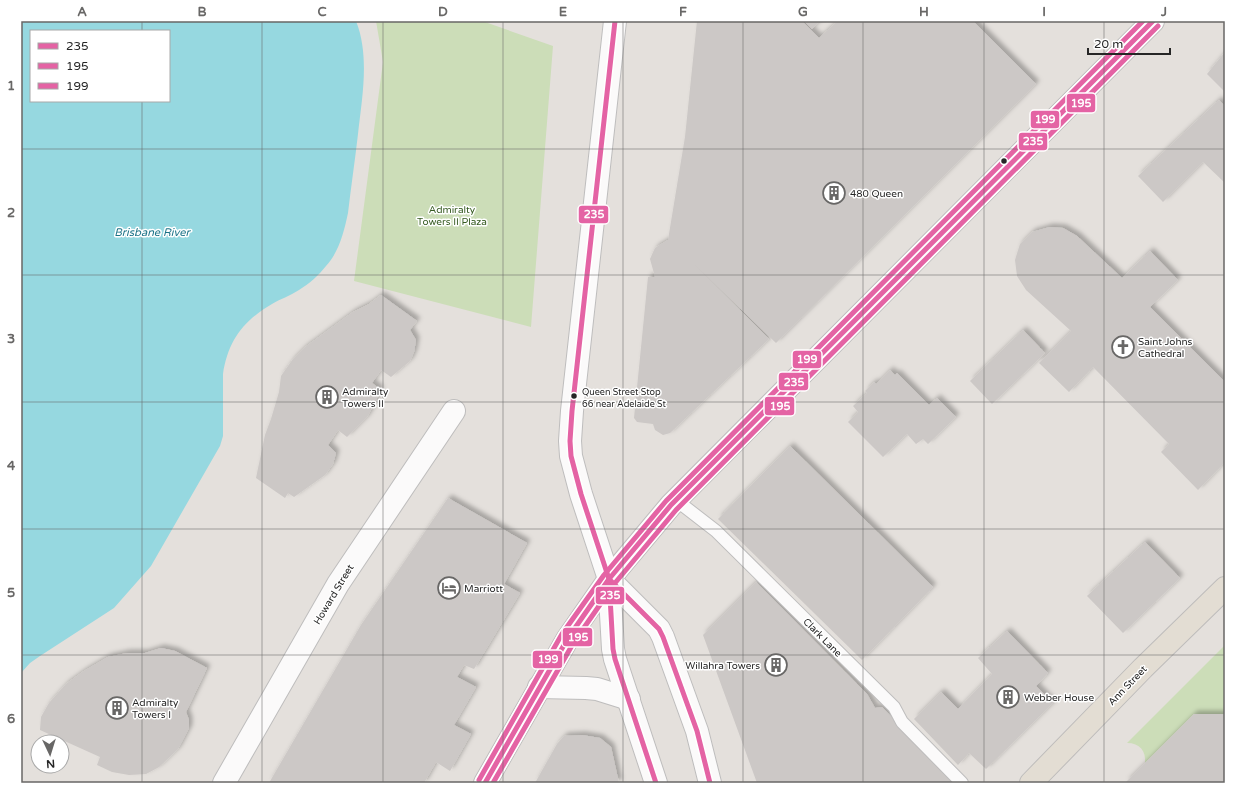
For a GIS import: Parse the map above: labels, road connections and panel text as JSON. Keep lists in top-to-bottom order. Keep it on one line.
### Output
{"streets":{"main road":["Ann Street"],"street":["Howard Street"],"lane":["Clark Lane"]},"water":["Brisbane River"],"parks":["Admiralty Towers II Plaza"],"places":{"building":["480 Queen","Admiralty Towers II","Willahra Towers","Webber House","Admiralty Towers I"],"church":["Saint Johns Cathedral"],"other":["Queen Street Stop 66 near Adelaide St"],"hotel":["Marriott"]},"lines":["transit line 235","transit line 199","transit line 195"],"legend":["235","195","199"],"scale_bar":"20 m","north":"bottom","grid":{"columns":["A","B","C","D","E","F","G","H","I","J"],"rows":["1","2","3","4","5","6"]}}
